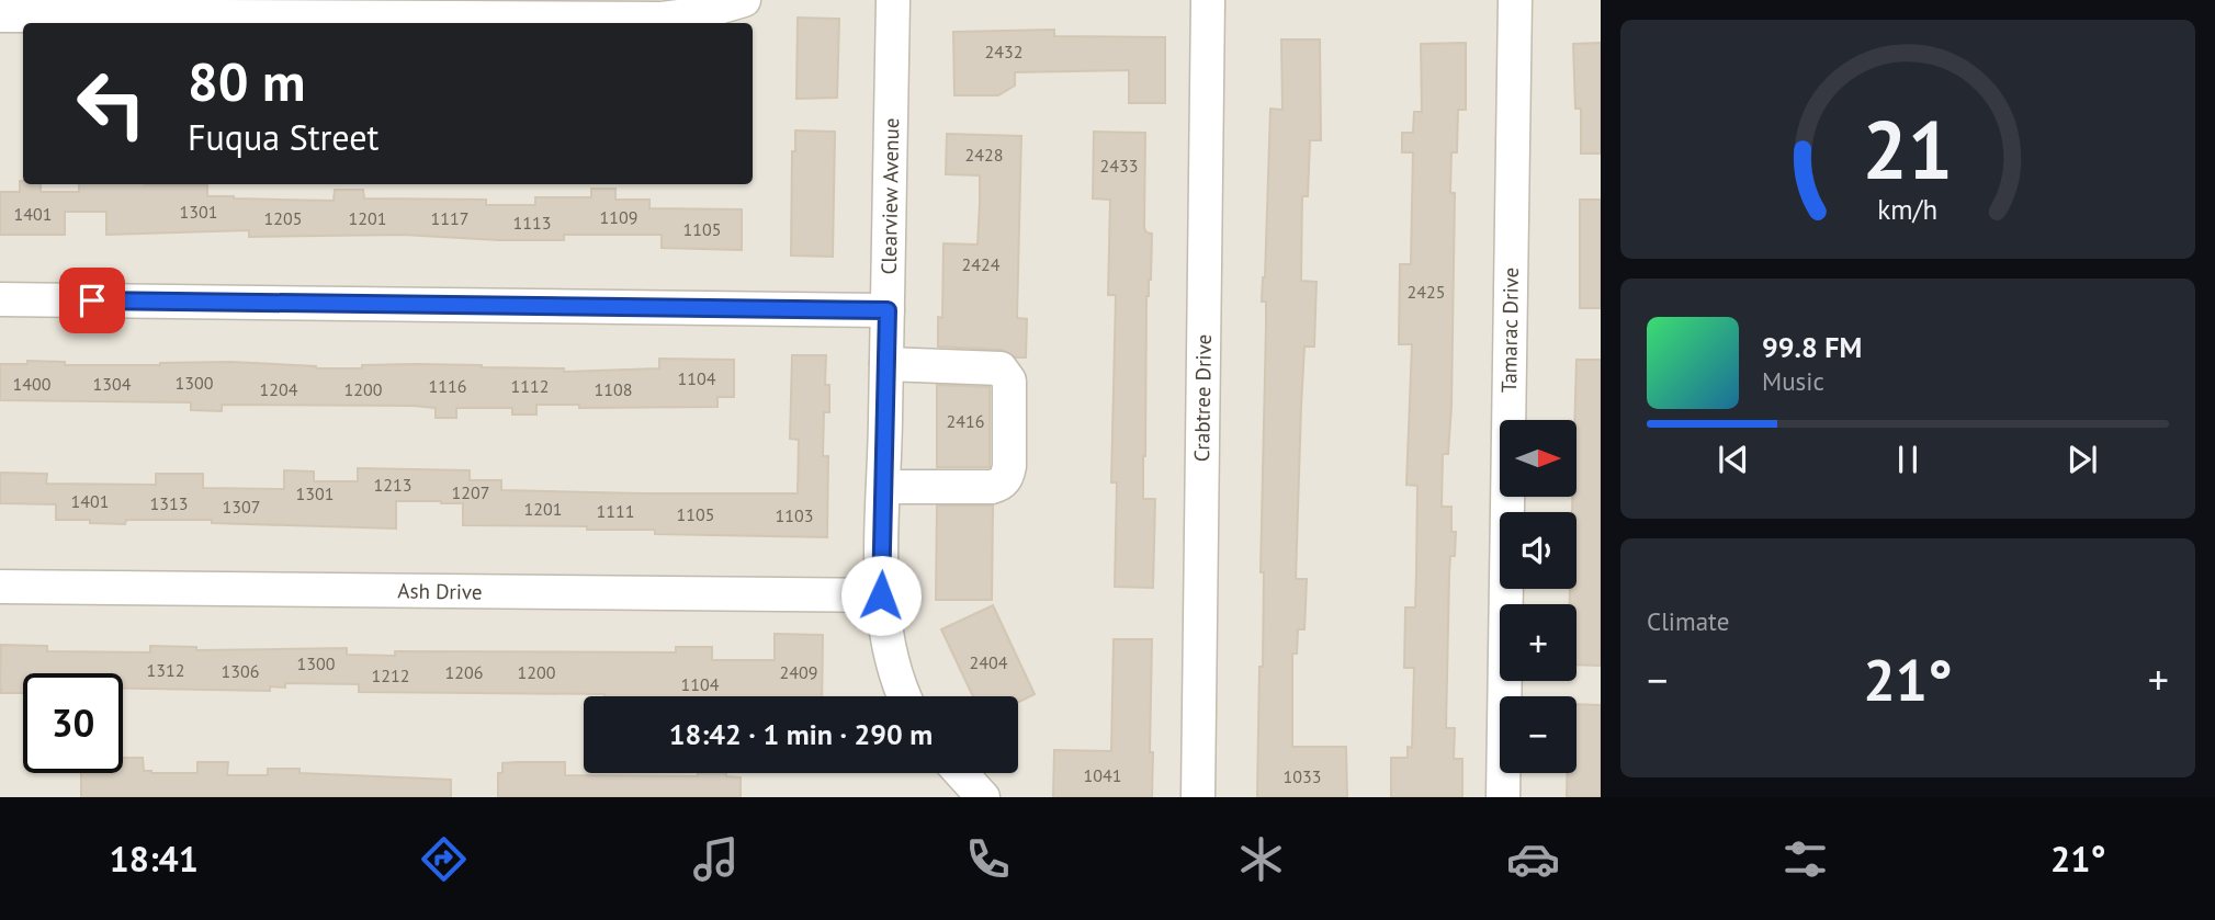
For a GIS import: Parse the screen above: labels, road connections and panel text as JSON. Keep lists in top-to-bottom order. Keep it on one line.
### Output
{"streets":{"street":["Clearview Avenue","Tamarac Drive","Crabtree Drive","Ash Drive"]},"crossings":[["Clearview Avenue","Ash Drive"]],"house_numbers":["2432","2428","2433","1301","1401","1109","1205","1201","1117","1113","1105","2424","2425","1104","1300","1400","1304","1116","1112","1204","1200","1108","2416","1213","1207","1301","1401","1313","1307","1201","1111","1105","1103","2404","1300","1312","1306","1206","1200","2409","1212","1104","1041","1033"],"north":"right","page":{"turn":["80 m","Fuqua Street"],"song":["99.8 FM","Music"],"map_buttons":["+","−"],"tile":"Climate","heat":["−","21°","+"],"limit":"30","trip":"18:42 · 1 min · 290 m","tabs":["18:41","21°"],"gauge":["21","km/h"]}}
